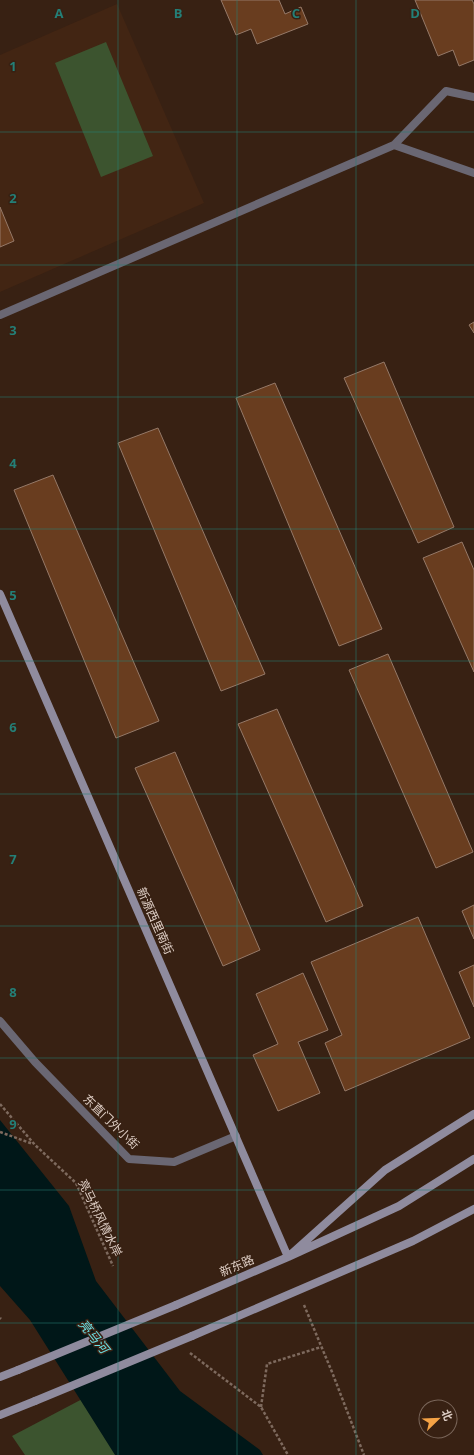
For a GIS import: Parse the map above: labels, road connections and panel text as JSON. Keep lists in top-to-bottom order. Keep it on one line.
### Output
{"streets":{"main road":["新源西里南街","新东路"],"street":["东直门外小街"],"path":["亮马桥风情水岸"]},"crossings":[["新源西里南街","东直门外小街"],["新源西里南街","新东路"]],"water":["亮马河"],"north":"top right","grid":{"columns":["A","B","C","D"],"rows":["1","2","3","4","5","6","7","8","9"]}}
